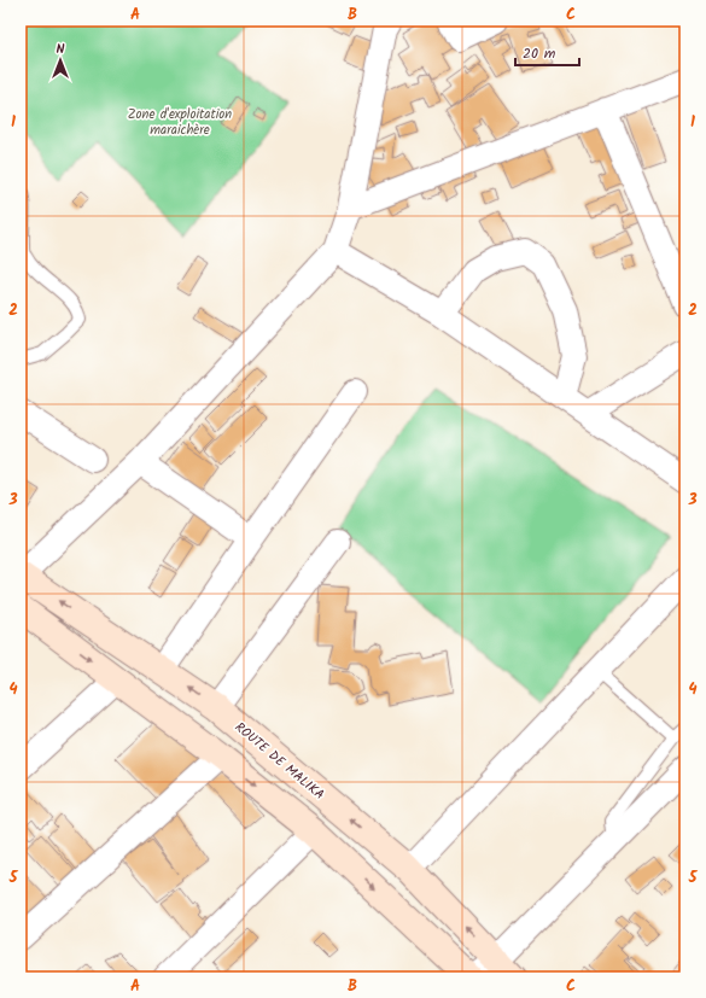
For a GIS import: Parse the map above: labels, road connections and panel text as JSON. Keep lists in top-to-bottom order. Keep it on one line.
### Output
{"streets":{"main road":["ROUTE DE MALIKA"]},"parks":["Zone d'exploitation maraichère"],"scale_bar":"20 m","north":"top","grid":{"columns":["A","B","C"],"rows":["1","2","3","4","5"]}}
